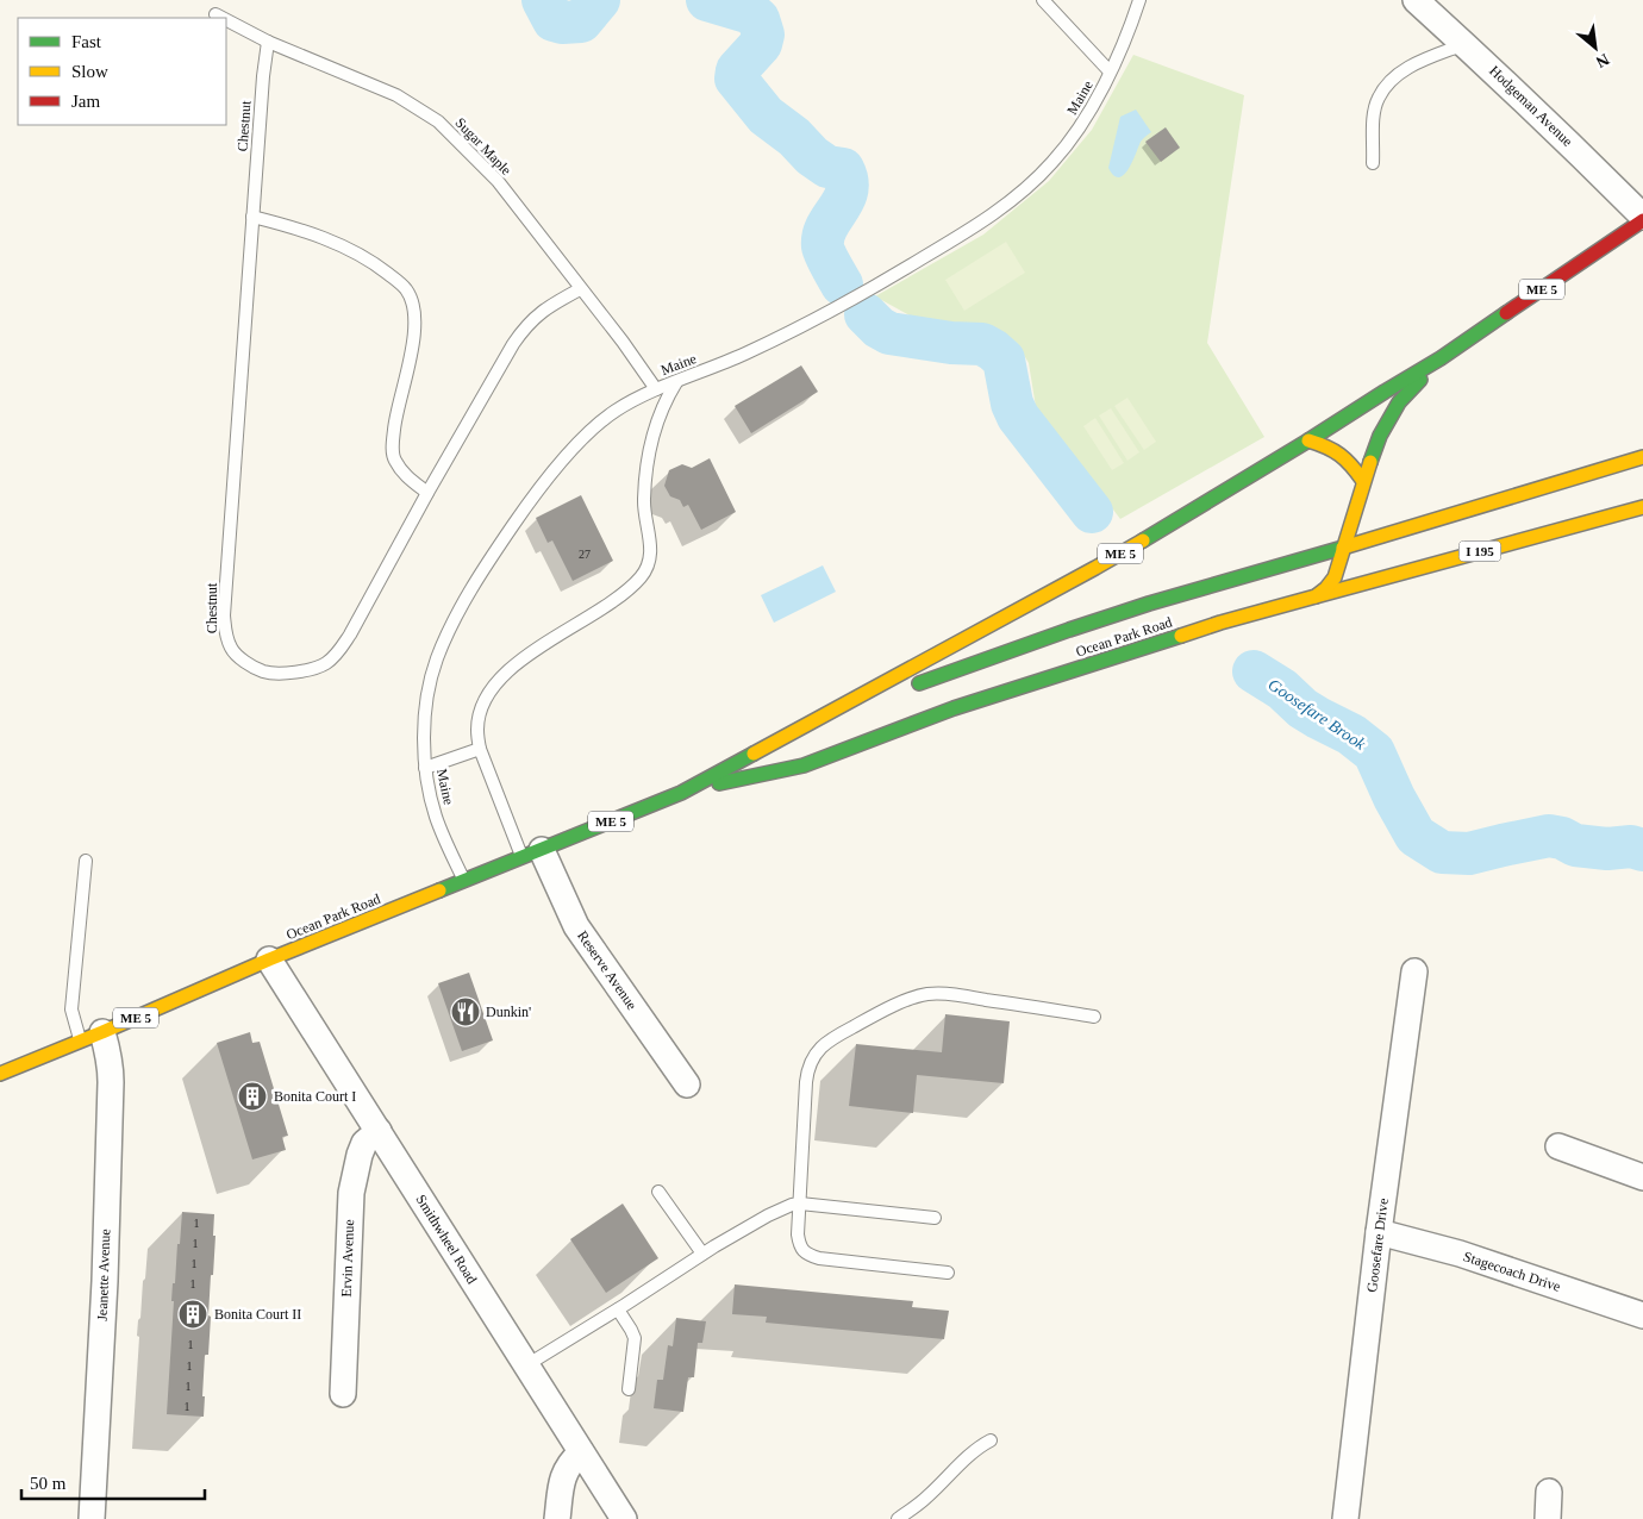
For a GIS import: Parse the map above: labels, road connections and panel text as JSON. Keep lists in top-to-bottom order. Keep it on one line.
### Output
{"streets":{"main road":["ME 5","I 195","Ocean Park Road"],"street":["Hodgeman Avenue","Reserve Avenue","Smithwheel Road","Goosefare Drive","Ervin Avenue","Stagecoach Drive","Jeanette Avenue"],"lane":["Maine","Chestnut","Sugar Maple"]},"crossings":[["Maine","Sugar Maple"],["Maine","Ocean Park Road"],["Hodgeman Avenue","Ocean Park Road"],["Chestnut","Sugar Maple"],["I 195","Ocean Park Road"],["Ocean Park Road","Reserve Avenue"],["Ocean Park Road","Smithwheel Road"],["Ocean Park Road","Jeanette Avenue"],["Smithwheel Road","Ervin Avenue"],["Goosefare Drive","Stagecoach Drive"]],"water":["Goosefare Brook"],"places":{"restaurant":["Dunkin'"],"building":["Bonita Court I","Bonita Court II"]},"house_numbers":["27","1","1","1","1","1","1","1","1"],"legend":["Fast","Slow","Jam"],"scale_bar":"50 m","north":"bottom right"}
